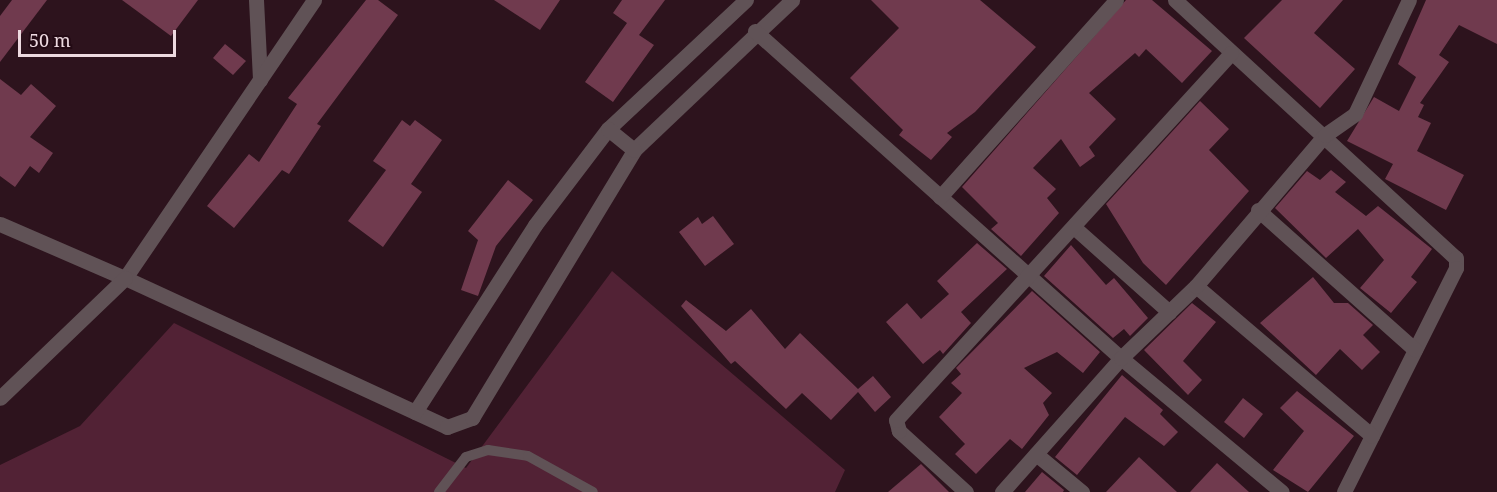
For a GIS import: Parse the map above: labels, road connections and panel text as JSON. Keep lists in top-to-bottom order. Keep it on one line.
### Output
{"scale_bar":"50 m"}
